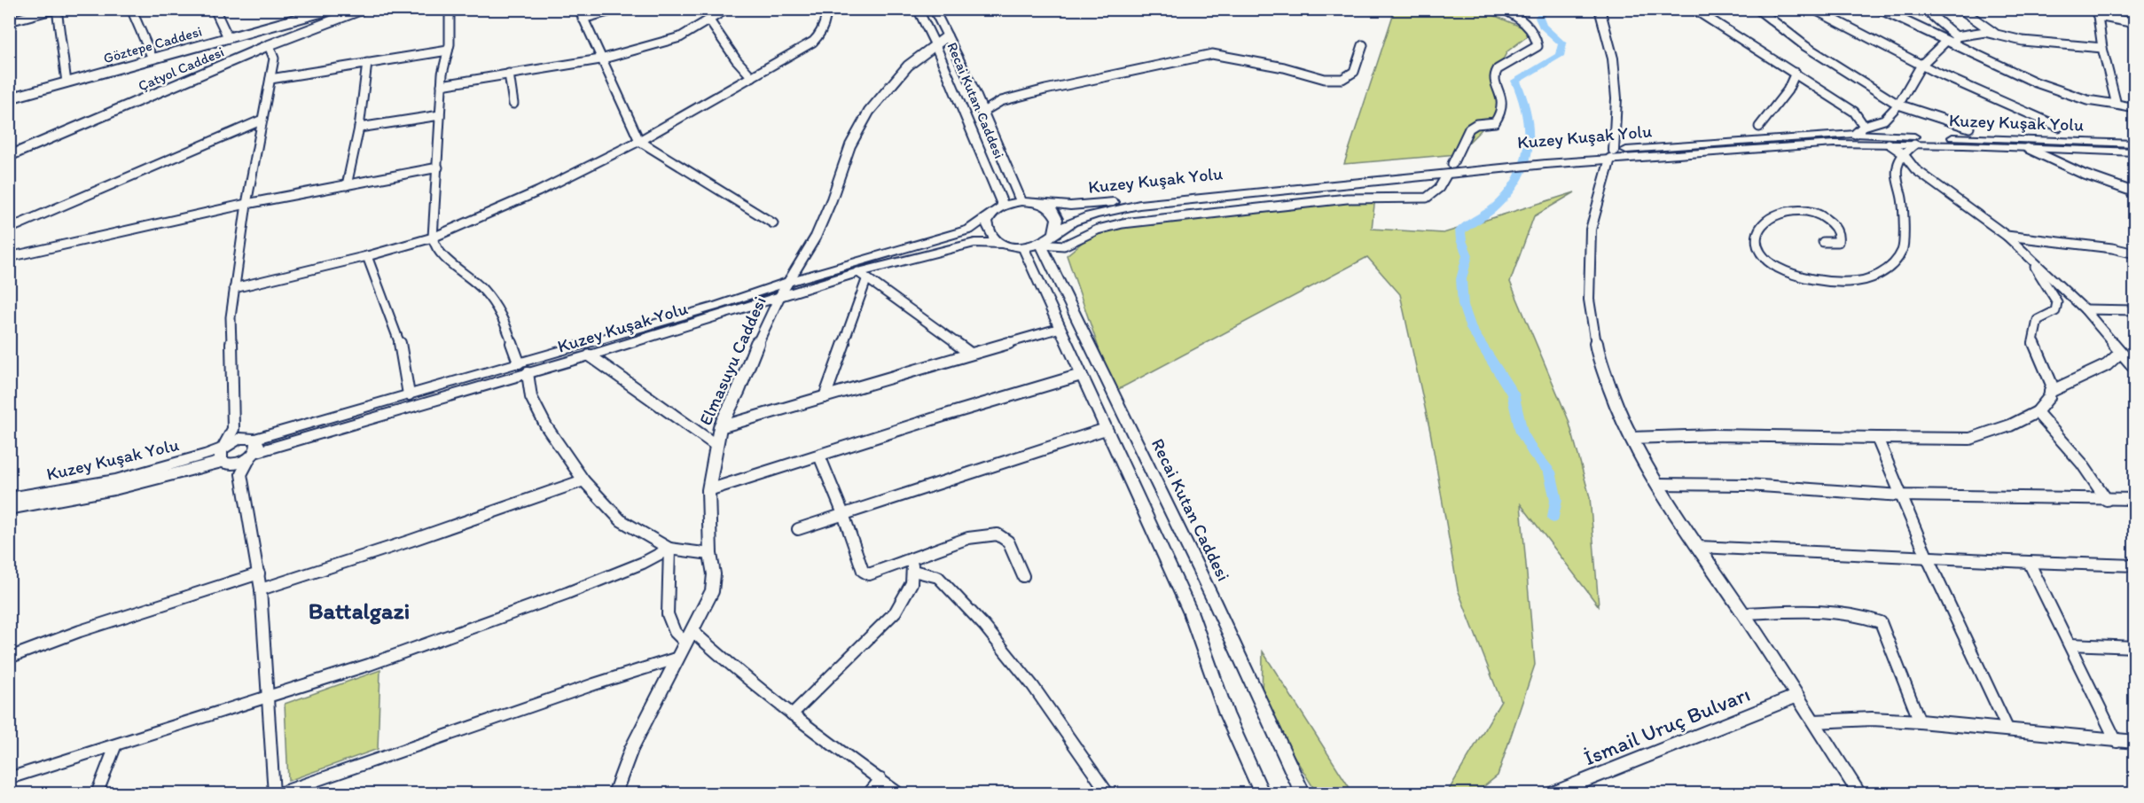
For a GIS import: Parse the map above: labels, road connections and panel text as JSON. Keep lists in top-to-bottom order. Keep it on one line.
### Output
{"streets":{"main road":["Recai Kutan Caddesi","Kuzey Kuşak Yolu"],"street":["Göztepe Caddesi","Çatyol Caddesi","Elmasuyu Caddesi","İsmail Uruç Bulvarı"]},"crossings":[["Recai Kutan Caddesi","Kuzey Kuşak Yolu"],["Recai Kutan Caddesi","Elmasuyu Caddesi"],["Kuzey Kuşak Yolu","Elmasuyu Caddesi"]],"districts":["Battalgazi"]}
